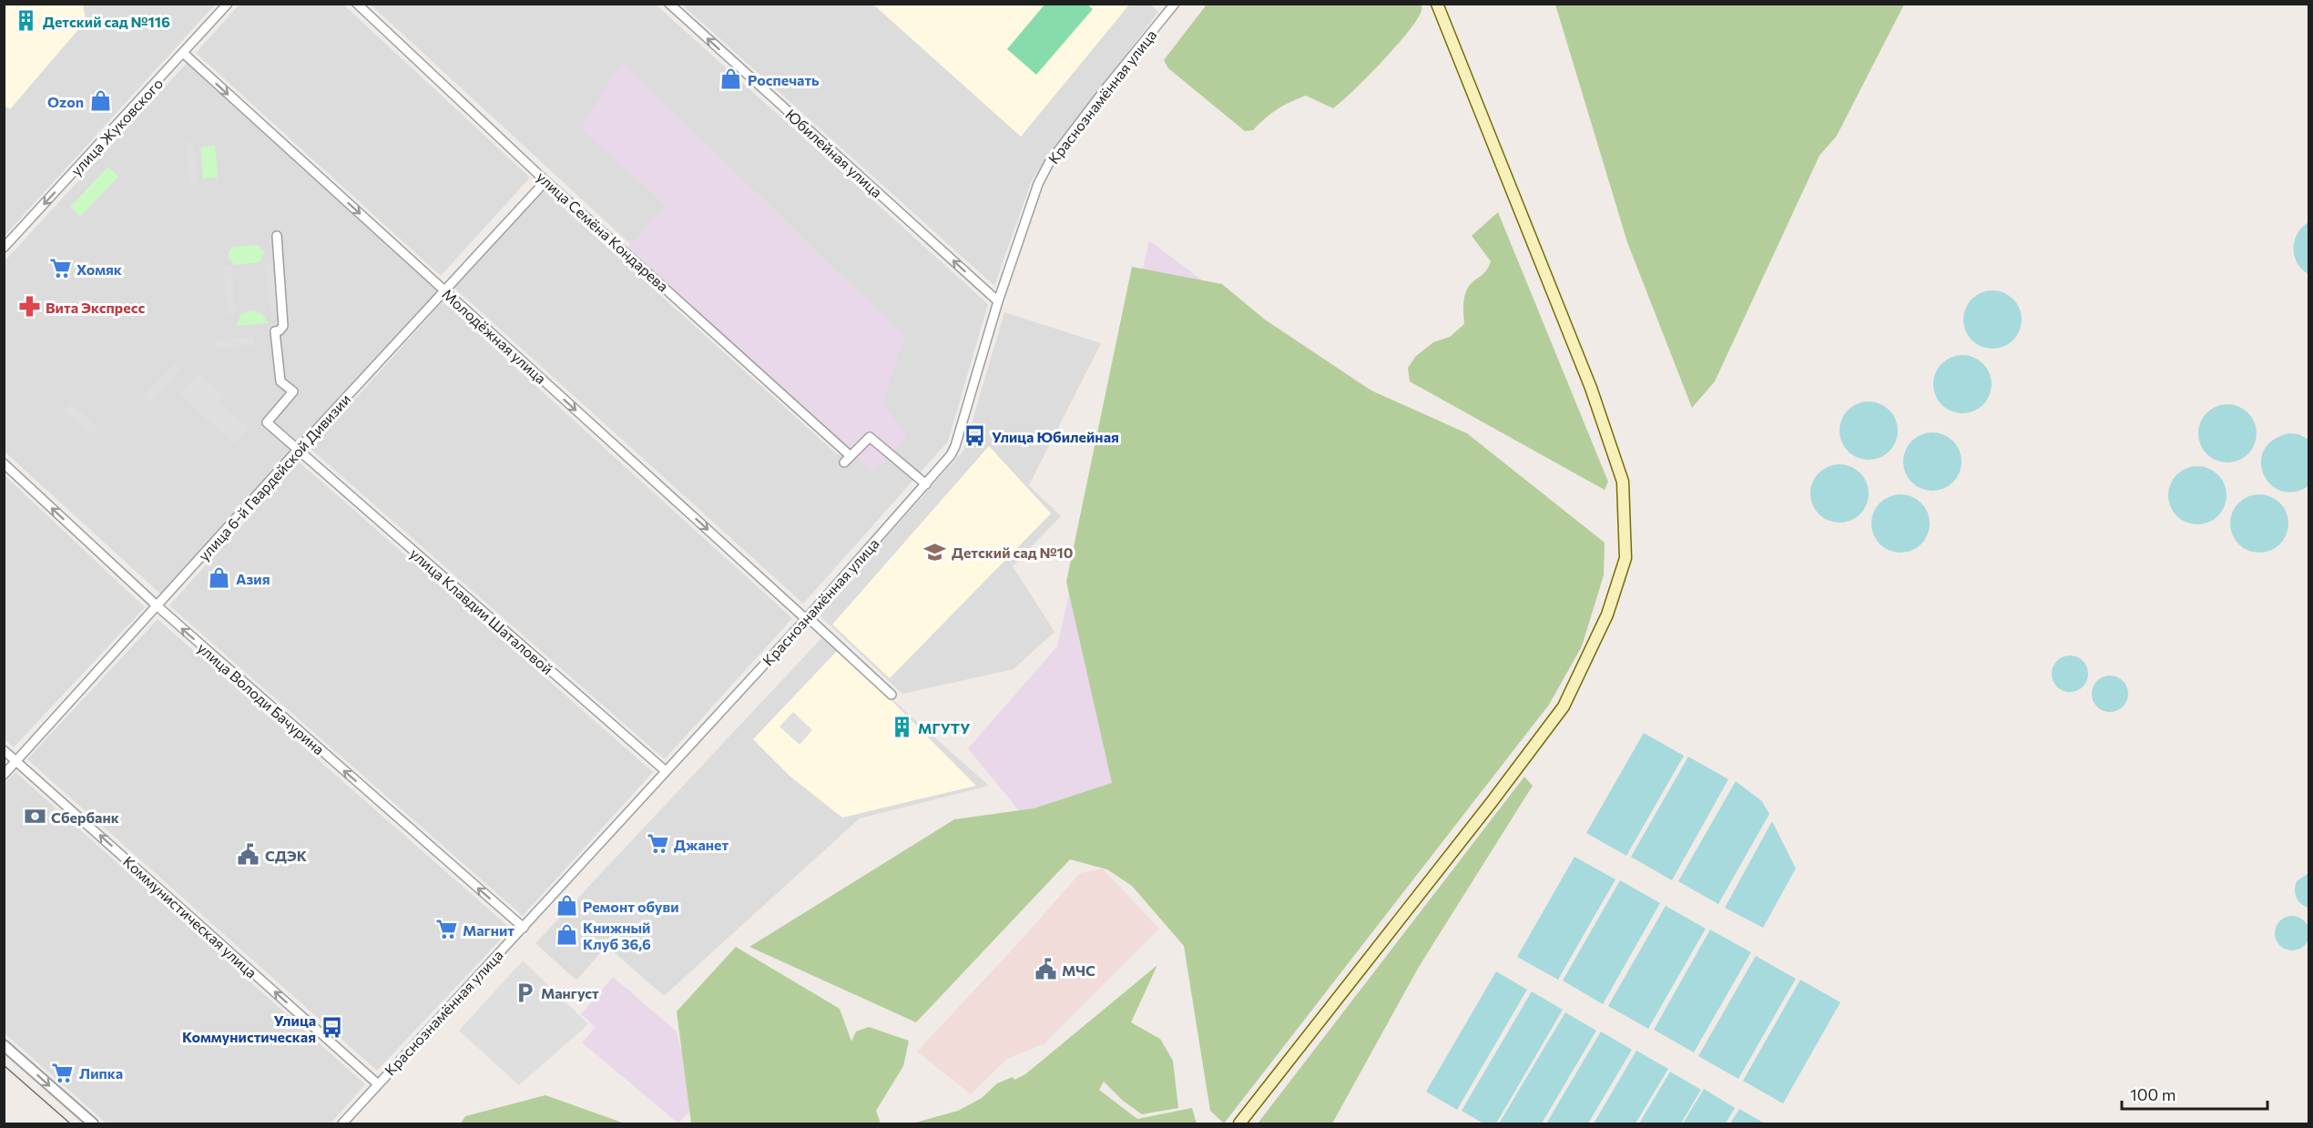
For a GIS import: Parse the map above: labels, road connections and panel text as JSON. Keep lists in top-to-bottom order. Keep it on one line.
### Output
{"streets":{"street":["Краснознамённая улица","улица Жуковского","Юбилейная улица","улица Семёна Кондарева","Молодёжная улица","улица 6-й Гвардейской Дивизии","улица Клавдии Шаталовой","улица Володи Бачурина","Коммунистическая улица"]},"crossings":[["Краснознамённая улица","Юбилейная улица"],["Краснознамённая улица","улица Семёна Кондарева"],["Краснознамённая улица","Молодёжная улица"],["Краснознамённая улица","улица Клавдии Шаталовой"],["Краснознамённая улица","улица Володи Бачурина"],["Краснознамённая улица","Коммунистическая улица"],["улица Жуковского","Молодёжная улица"],["улица Семёна Кондарева","улица 6-й Гвардейской Дивизии"],["Молодёжная улица","улица 6-й Гвардейской Дивизии"],["улица 6-й Гвардейской Дивизии","улица Клавдии Шаталовой"],["улица 6-й Гвардейской Дивизии","улица Володи Бачурина"],["улица 6-й Гвардейской Дивизии","Коммунистическая улица"]],"one_way":["улица Жуковского","Юбилейная улица","Молодёжная улица","улица Володи Бачурина","Коммунистическая улица"],"places":{"building":["Детский сад №116","МГУТУ"],"shop":["Роспечать","Ozon","Азия","Ремонт обуви","Книжный Клуб 36,6"],"supermarket":["Хомяк","Джанет","Магнит","Липка"],"pharmacy":["Вита Экспресс"],"bus stop":["Улица Юбилейная","Улица Коммунистическая"],"school or university":["Детский сад №10"],"bank":["Сбербанк"],"public building":["СДЭК","МЧС"],"parking":["Мангуст"]},"scale_bar":"100 m"}
